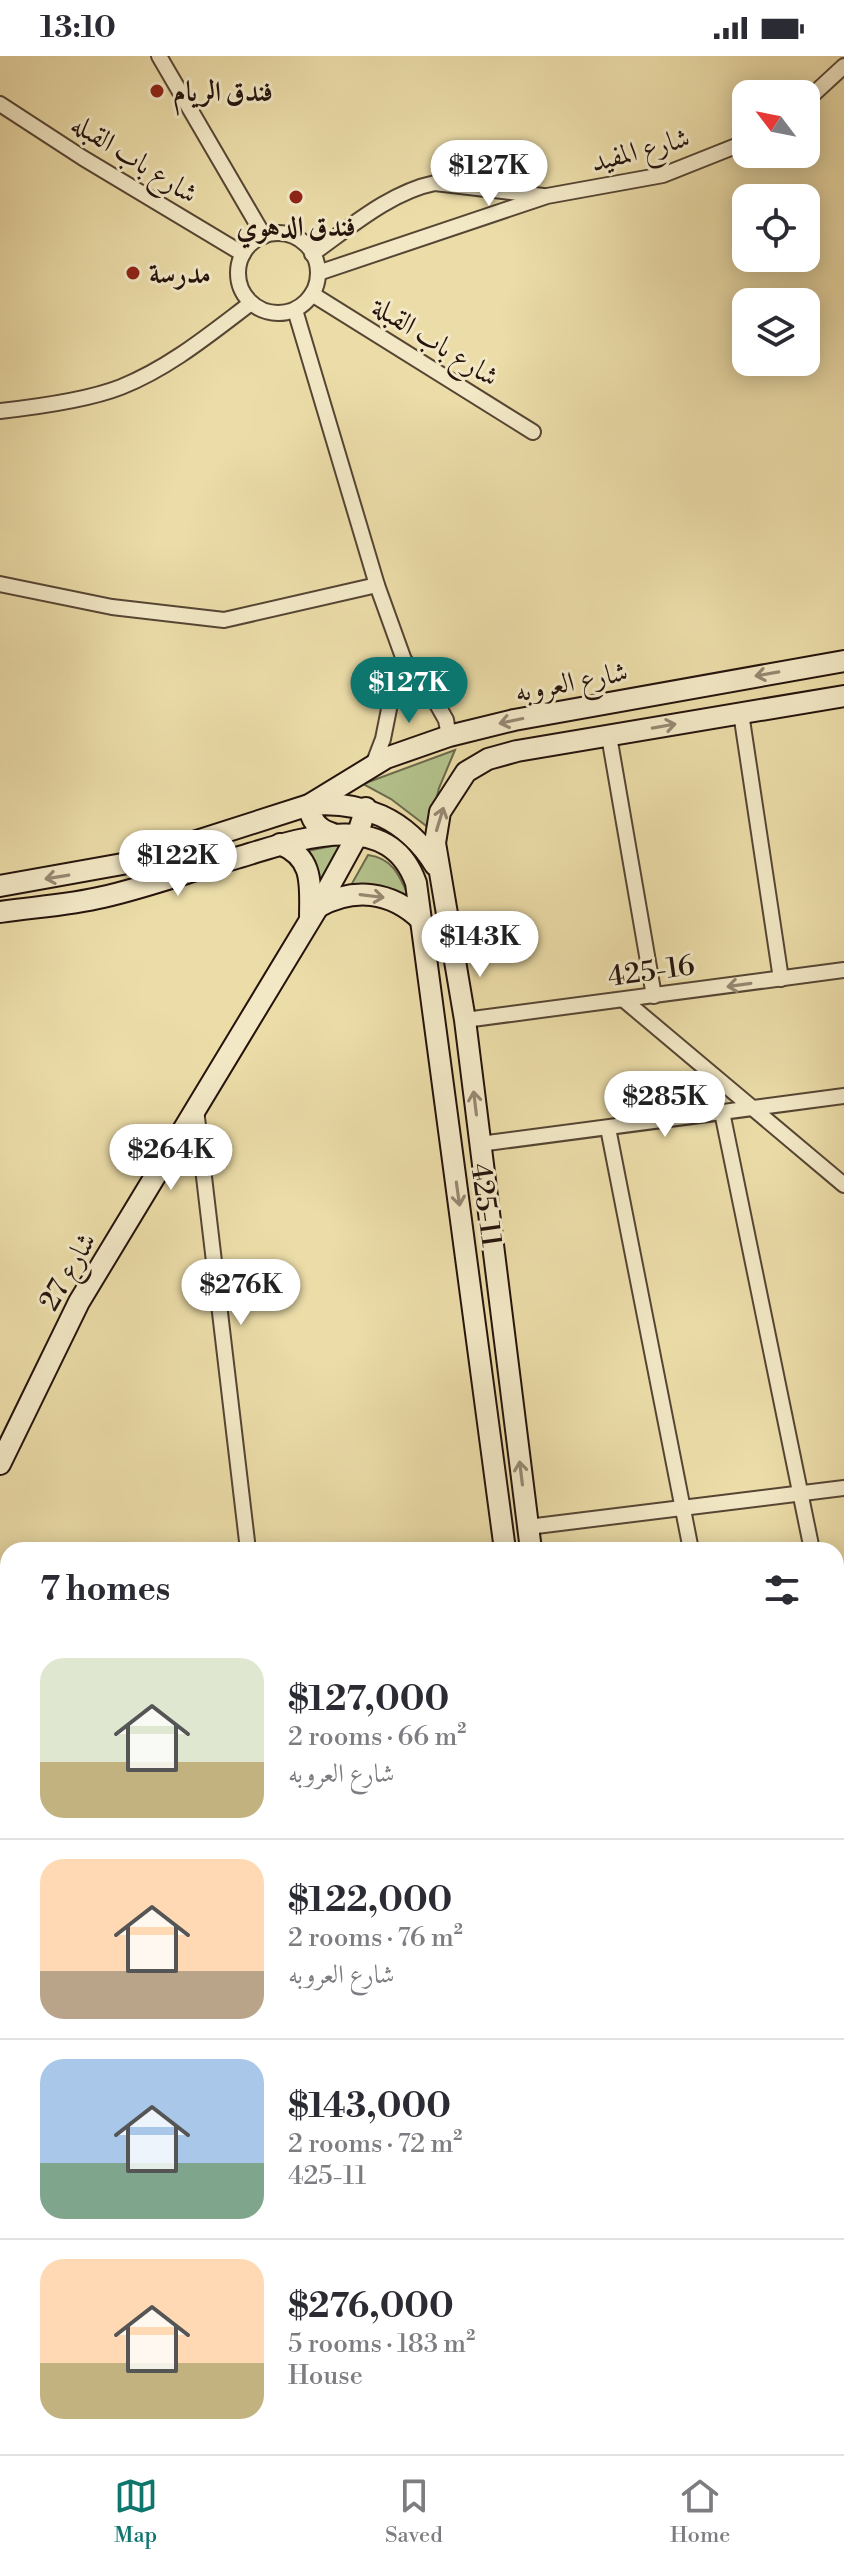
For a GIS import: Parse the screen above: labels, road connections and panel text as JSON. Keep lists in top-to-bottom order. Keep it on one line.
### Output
{"streets":{"street":["شارع المفيد","شارع باب القبله","شارع باب القبلة","شارع العروبه","425-16","425-11","شارع 27"]},"crossings":[["شارع المفيد","شارع باب القبله"],["شارع المفيد","شارع باب القبلة"],["شارع باب القبله","شارع باب القبلة"],["شارع العروبه","425-11"],["425-16","425-11"],["425-11","شارع 27"]],"places":["فندق الريام","فندق الدهوي","مدرسة"],"north":"top left","page":{"status":"13:10","price":["$127K","$127K","$122K","$143K","$285K","$264K","$276K"],"heading":"7 homes","list":[{"name":"$127,000","note":"2 rooms · 66 m² · شارع العروبه"},{"name":"$122,000","note":"2 rooms · 76 m² · شارع العروبه"},{"name":"$143,000","note":"2 rooms · 72 m² · 425-11"},{"name":"$276,000","note":"5 rooms · 183 m² · House"}],"tabs":["Map","Saved","Home"]}}
